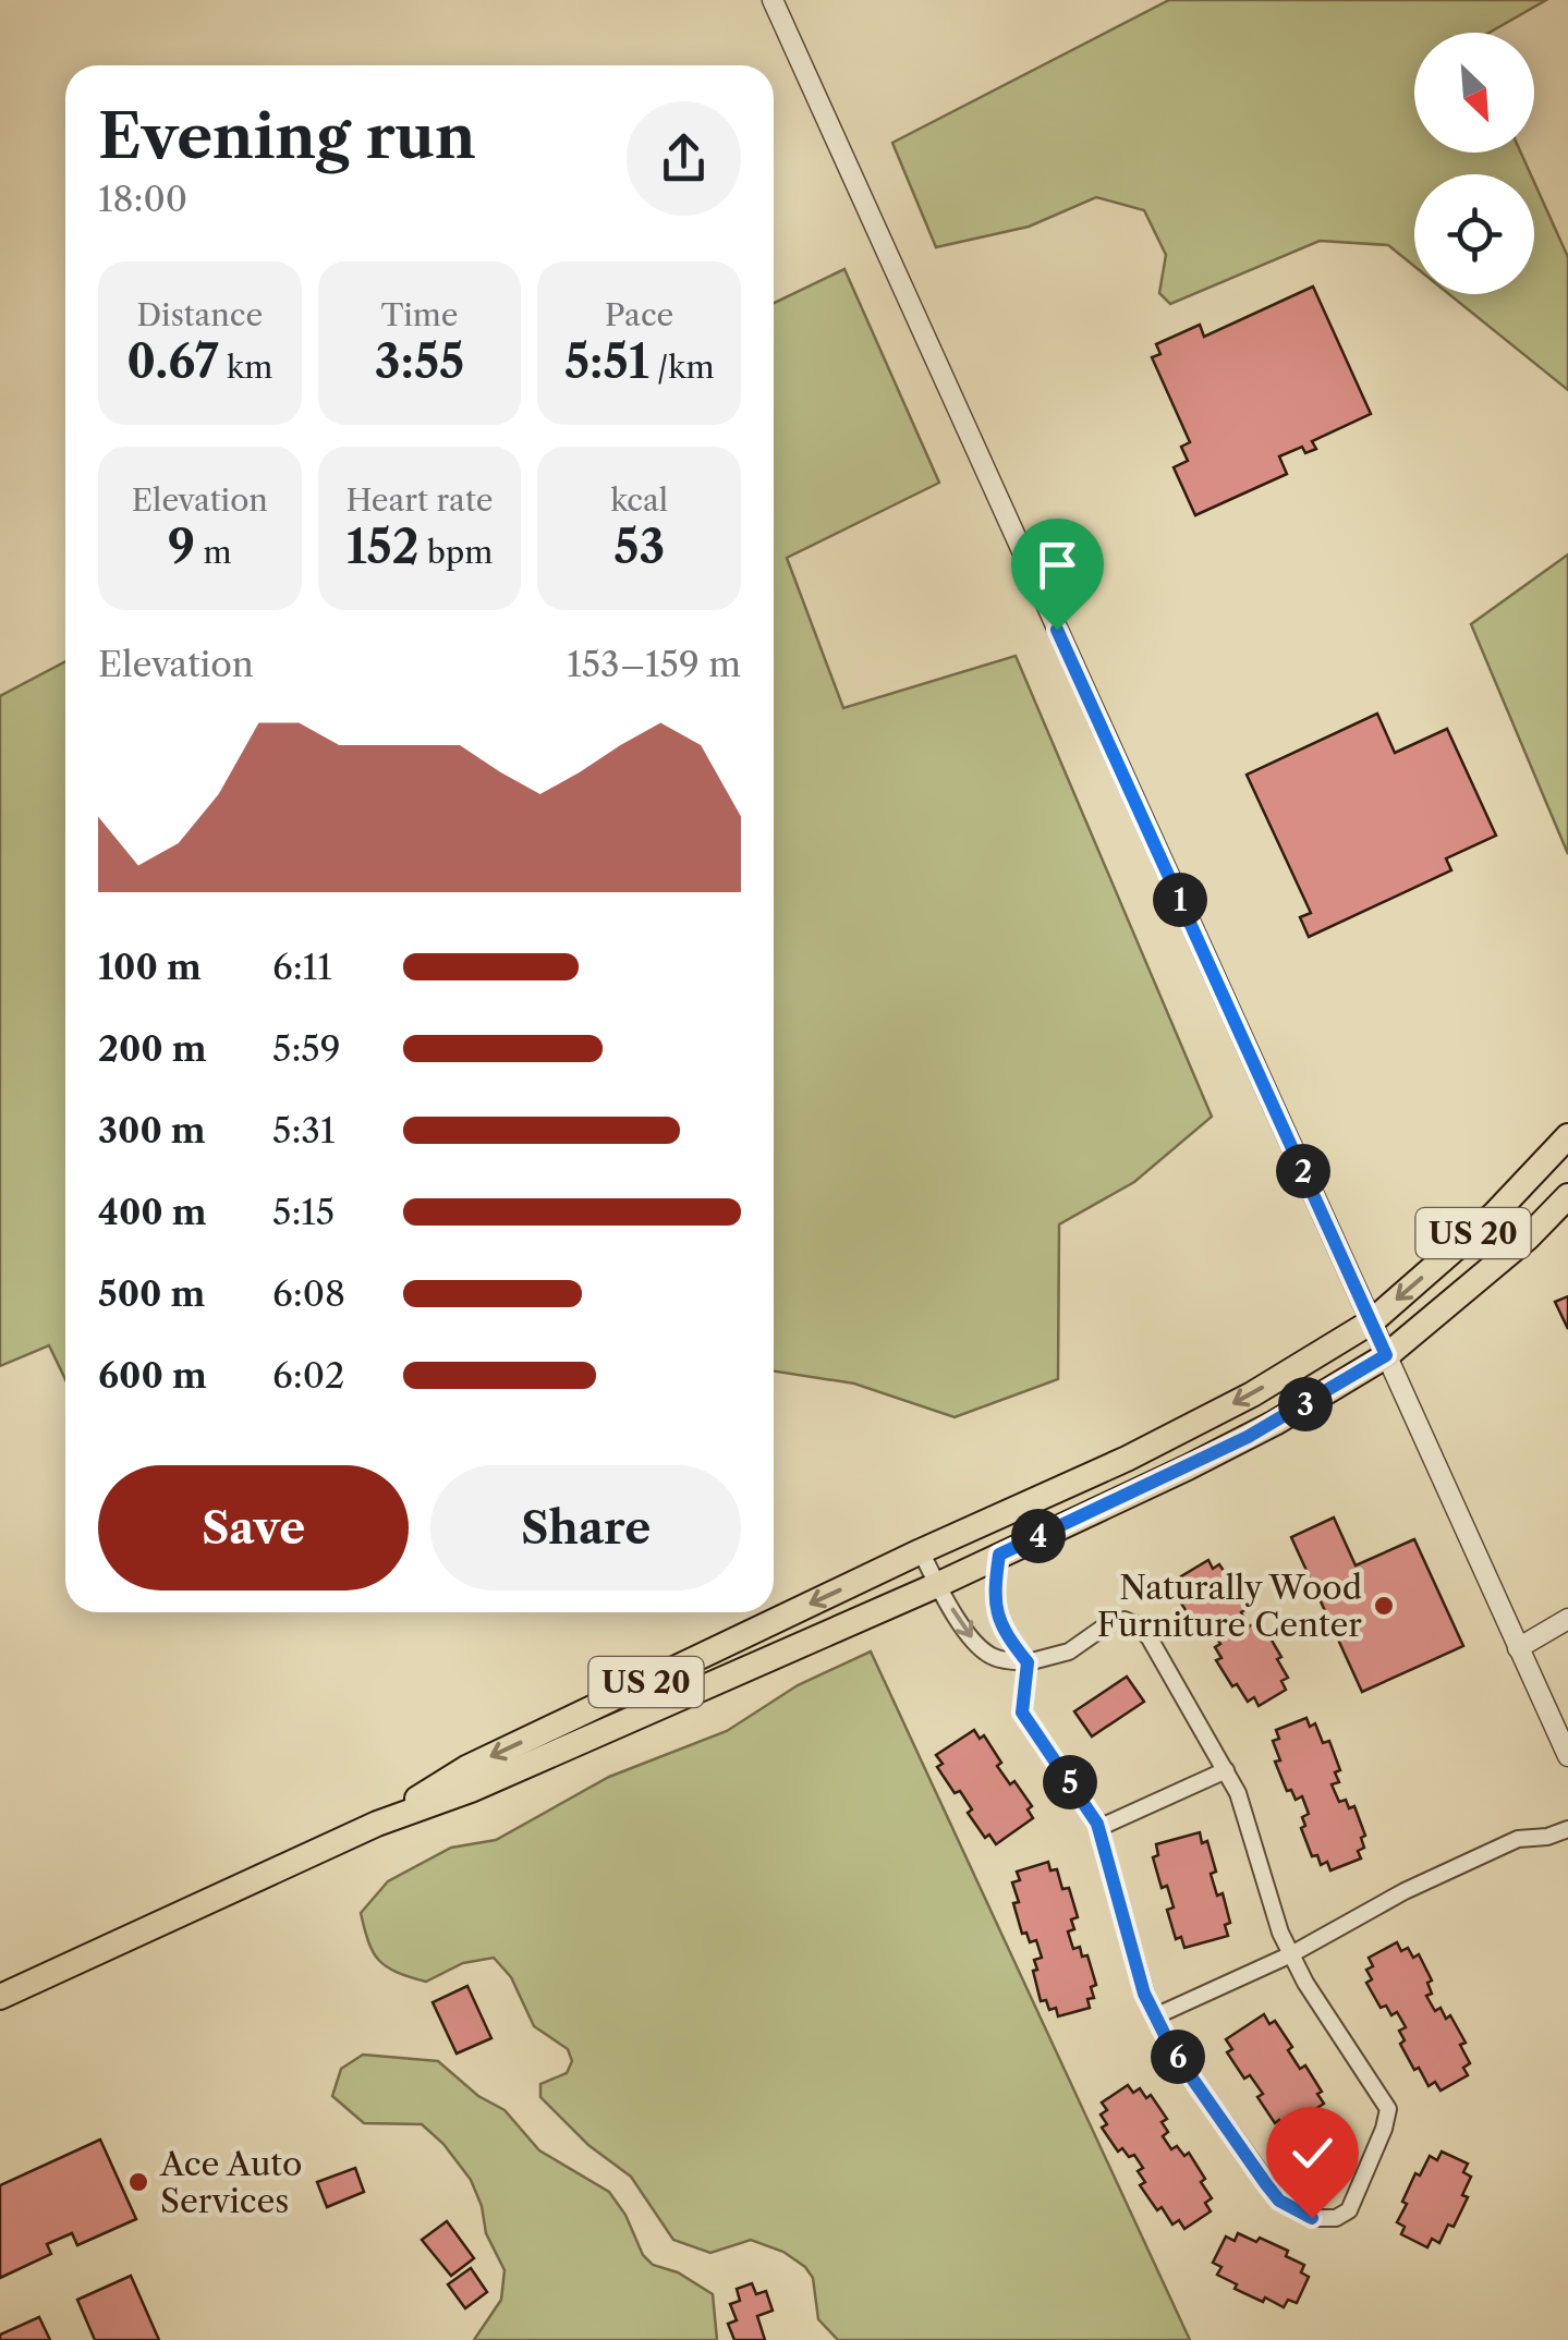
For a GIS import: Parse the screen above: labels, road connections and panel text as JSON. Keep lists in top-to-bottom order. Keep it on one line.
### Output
{"streets":{"main road":["US 20"]},"places":["Naturally Wood Furniture Center","Ace Auto Services"],"north":"bottom right","page":{"heading":["Evening run","18:00"],"stats":[["Distance","0.67 km"],["Time","3:55"],["Pace","5:51 /km"],["Elevation","9 m"],["Heart rate","152 bpm"],["kcal","53"]],"chart":["Elevation","153–159 m"],"pins":["1","2","3","4","5","6"],"list":[{"name":"100 m","note":"6:11"},{"name":"200 m","note":"5:59"},{"name":"300 m","note":"5:31"},{"name":"400 m","note":"5:15"},{"name":"500 m","note":"6:08"},{"name":"600 m","note":"6:02"}],"buttons":["Save","Share"]}}
